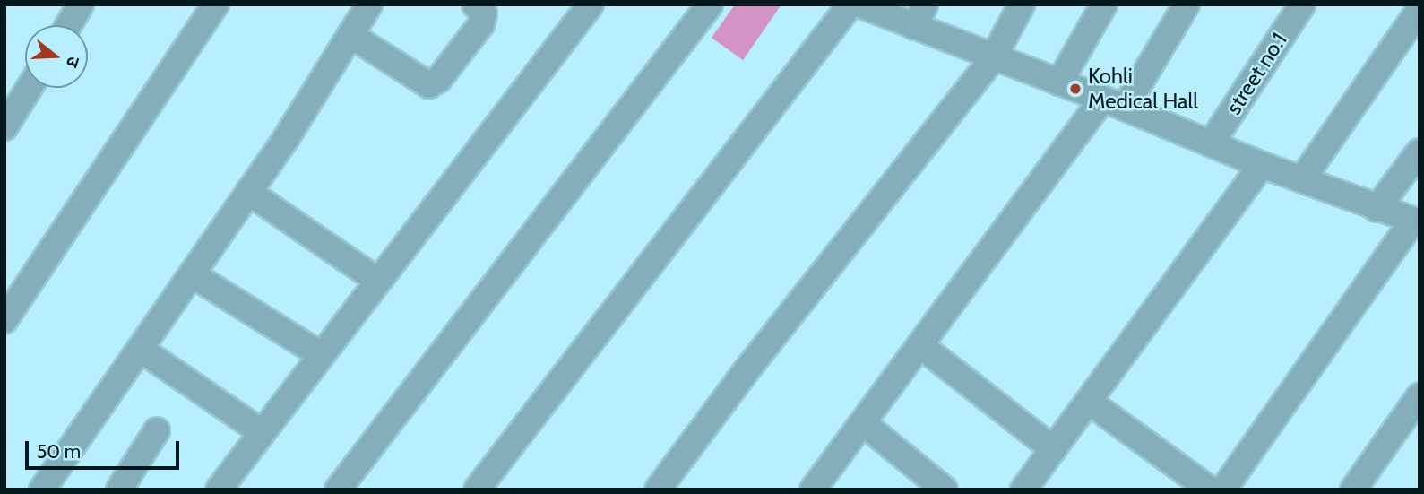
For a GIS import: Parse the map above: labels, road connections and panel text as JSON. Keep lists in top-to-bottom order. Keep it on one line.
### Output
{"streets":{"street":["street no.1"]},"places":["Kohli Medical Hall"],"scale_bar":"50 m","north":"right"}
